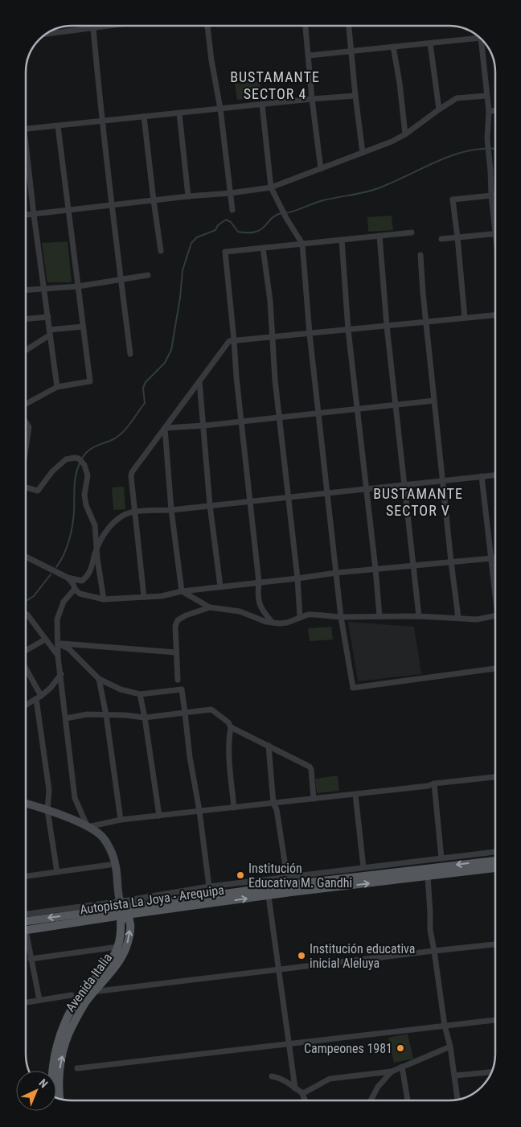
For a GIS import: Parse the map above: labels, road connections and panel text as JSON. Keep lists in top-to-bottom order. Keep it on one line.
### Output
{"streets":{"main road":["Autopista La Joya - Arequipa","Avenida Italia"]},"crossings":[["Autopista La Joya - Arequipa","Avenida Italia"]],"districts":["BUSTAMANTE SECTOR 4","BUSTAMANTE SECTOR V"],"places":["Institución Educativa M. Gandhi","Institución educativa inicial Aleluya","Campeones 1981"],"north":"top right"}
